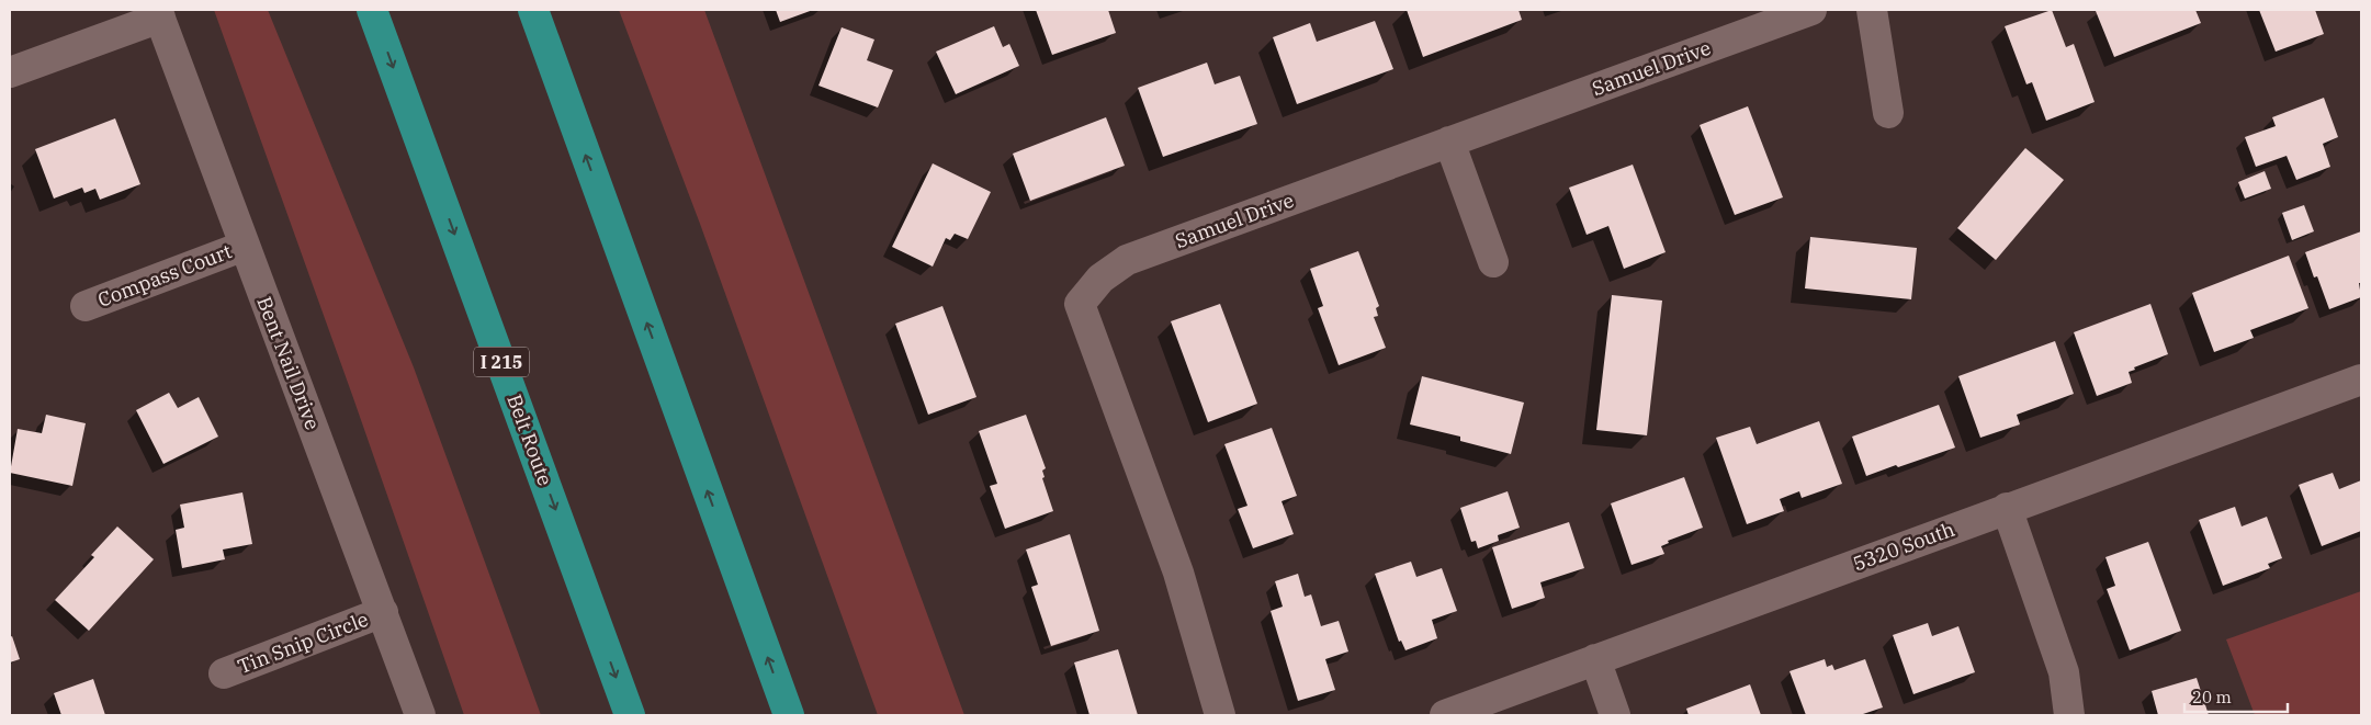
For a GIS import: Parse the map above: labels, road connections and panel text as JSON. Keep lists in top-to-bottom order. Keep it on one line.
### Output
{"streets":{"highway":["I 215","Belt Route"],"street":["Samuel Drive","Compass Court","Bent Nail Drive","5320 South","Tin Snip Circle"]},"crossings":[["Compass Court","Bent Nail Drive"],["Bent Nail Drive","Tin Snip Circle"]],"scale_bar":"20 m"}
